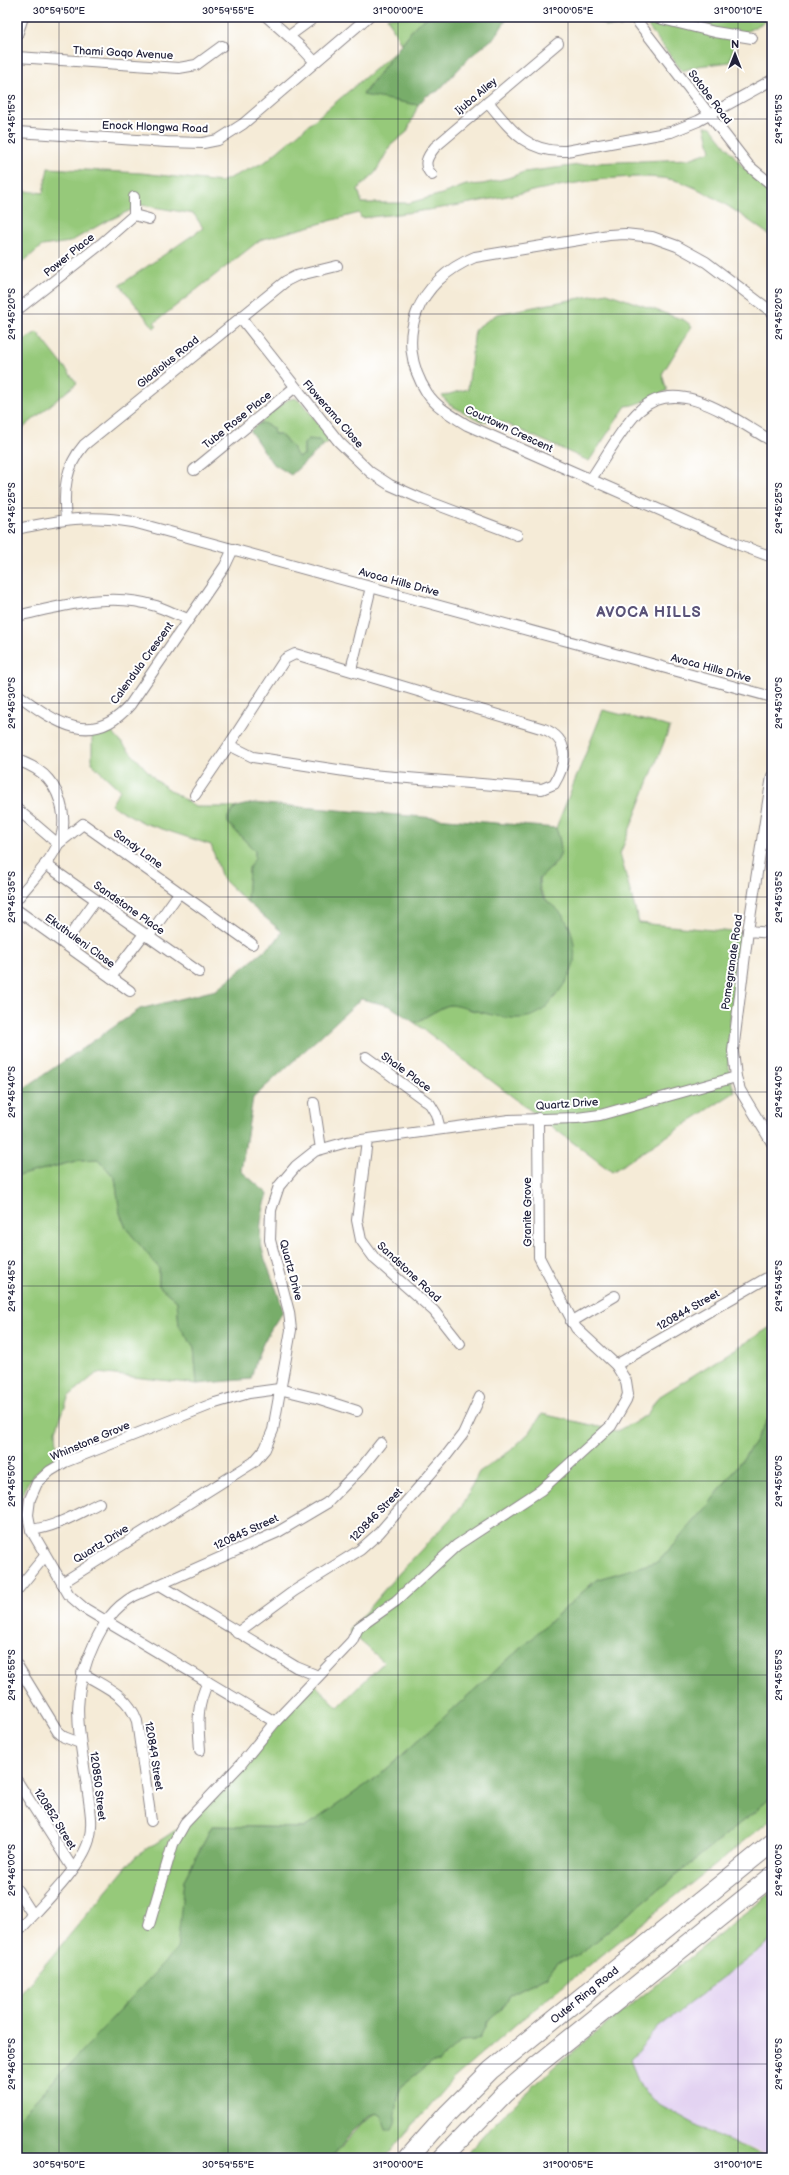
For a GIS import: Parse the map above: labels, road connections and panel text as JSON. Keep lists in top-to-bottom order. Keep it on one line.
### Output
{"streets":{"highway":["Outer Ring Road"],"street":["Thami Goqo Avenue","Ijuba Alley","Sotobe Road","Enock Hlongwa Road","Power Place","Gladiolus Road","Flowerama Close","Tube Rose Place","Courtown Crescent","Avoca Hills Drive","Calendula Crescent","Sandy Lane","Sandstone Place","Ekuthuleni Close","Pomegranate Road","Shale Place","Quartz Drive","Granite Grove","Sandstone Road","120844 Street","Whinstone Grove","120846 Street","120845 Street","120849 Street","120850 Street","120852 Street"]},"crossings":[["Gladiolus Road","Flowerama Close"],["Gladiolus Road","Avoca Hills Drive"],["Flowerama Close","Tube Rose Place"],["Avoca Hills Drive","Calendula Crescent"],["Pomegranate Road","Quartz Drive"],["Shale Place","Quartz Drive"],["Quartz Drive","Granite Grove"],["Quartz Drive","Sandstone Road"],["Quartz Drive","Whinstone Grove"],["Granite Grove","120844 Street"],["Whinstone Grove","120845 Street"],["Whinstone Grove","120850 Street"],["120845 Street","120850 Street"],["120849 Street","120850 Street"],["120850 Street","120852 Street"]],"districts":["AVOCA HILLS"],"north":"top","coordinates":["30°59'50\"E","30°59'55\"E","31°00'00\"E","31°00'05\"E","31°00'10\"E","29°45'15\"S","29°45'20\"S","29°45'25\"S","29°45'30\"S","29°45'35\"S","29°45'40\"S","29°45'45\"S","29°45'50\"S","29°45'55\"S","29°46'00\"S","29°46'05\"S"]}
